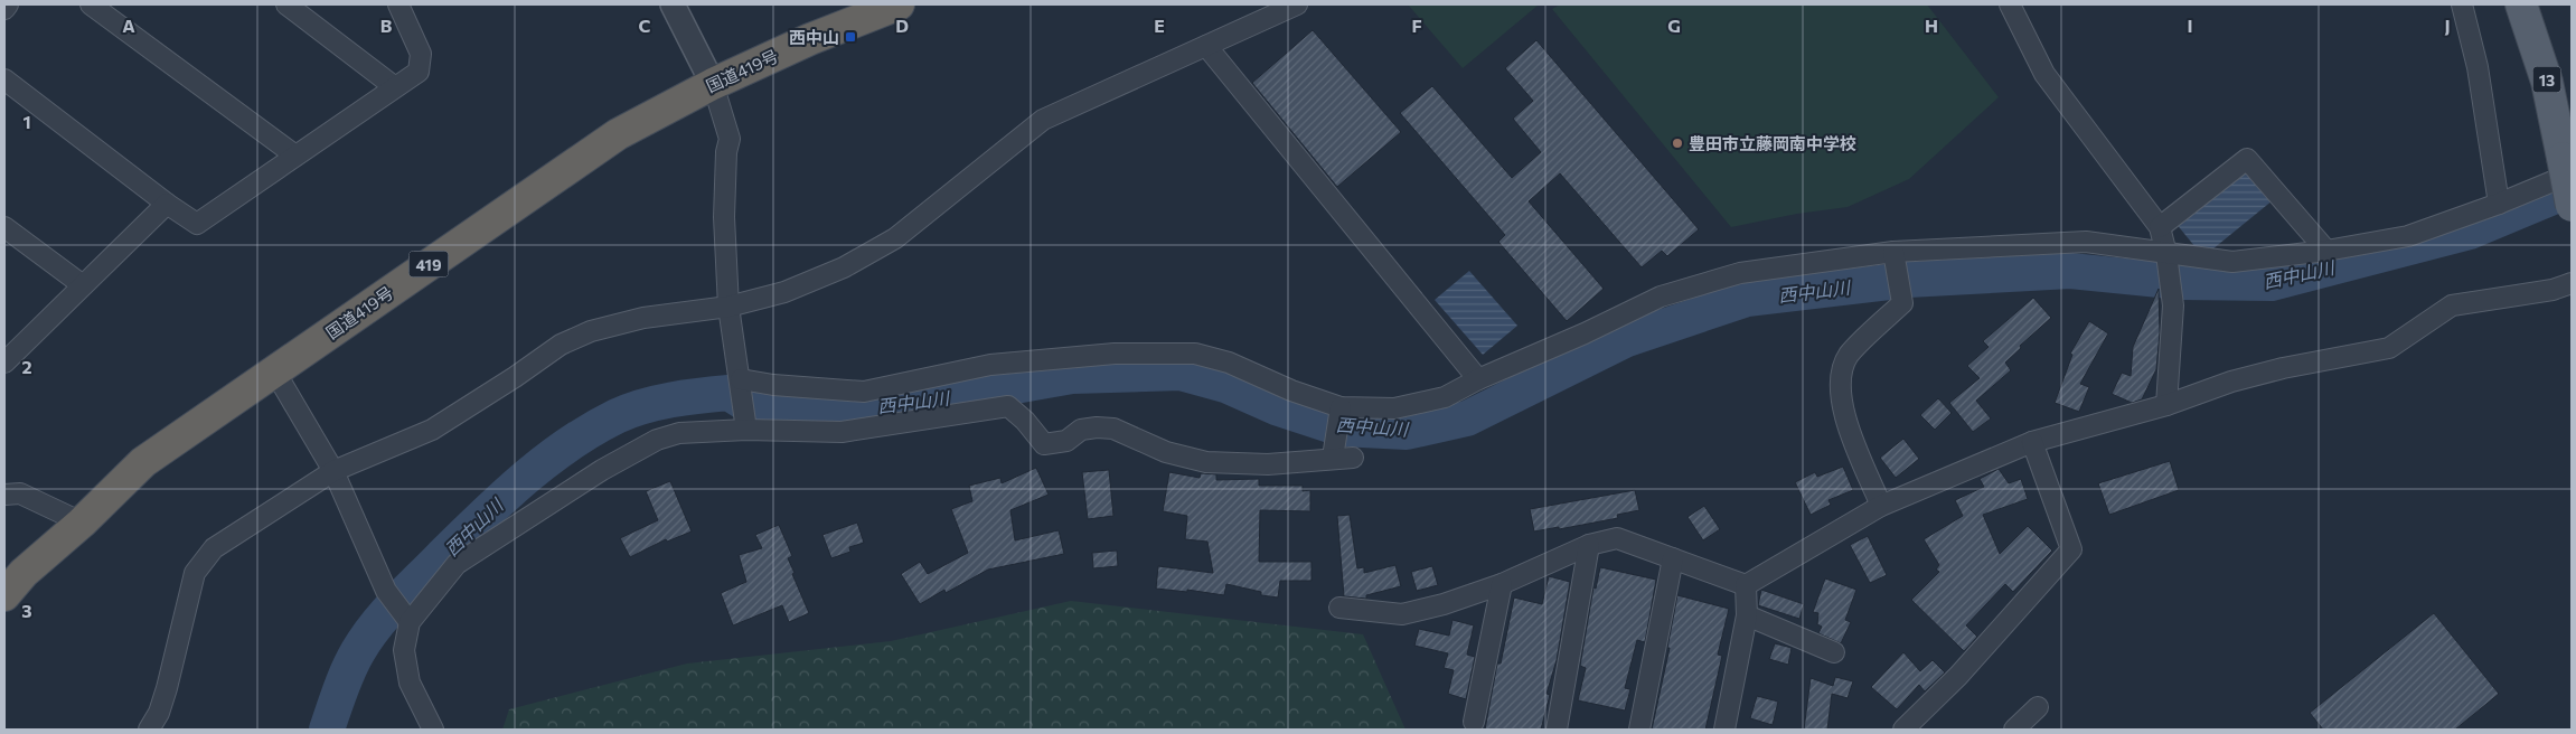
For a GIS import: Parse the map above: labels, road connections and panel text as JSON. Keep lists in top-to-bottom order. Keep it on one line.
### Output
{"streets":{"highway":["国道419号","419"],"main road":["13"]},"water":["西中山川"],"places":{"transit":["西中山"],"other":["豊田市立藤岡南中学校"]},"grid":{"columns":["A","B","C","D","E","F","G","H","I","J"],"rows":["1","2","3"]}}
